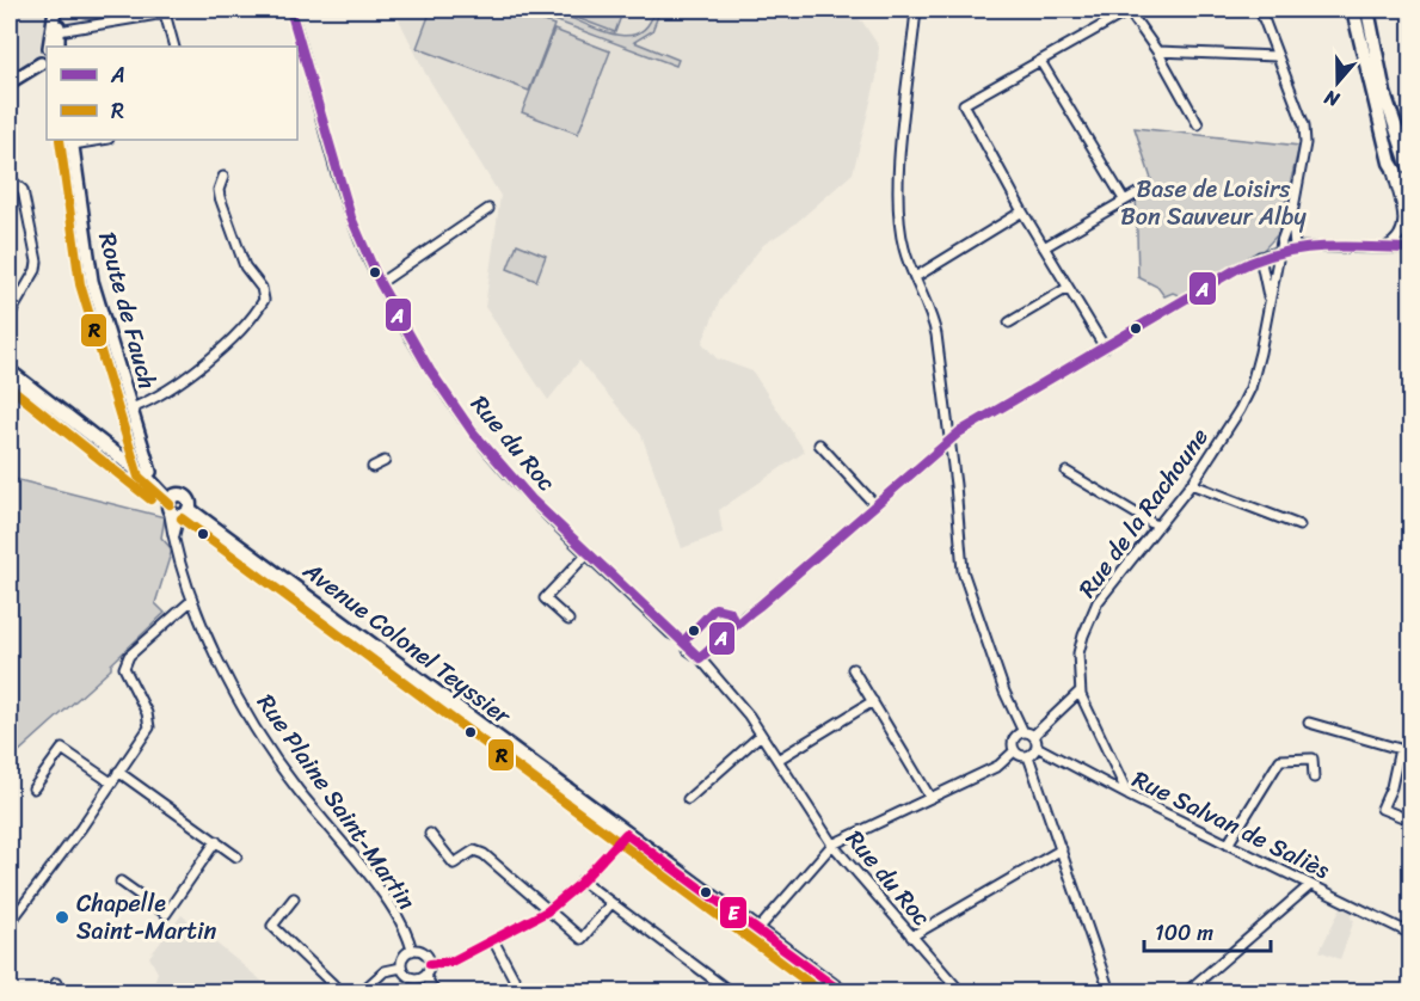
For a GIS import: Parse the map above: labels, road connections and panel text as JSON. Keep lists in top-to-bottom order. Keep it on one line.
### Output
{"streets":{"main road":["Avenue Colonel Teyssier"],"street":["Route de Fauch","Rue du Roc","Rue de la Rachoune","Rue Plaine Saint-Martin","Rue Salvan de Saliès"]},"crossings":[["Route de Fauch","Avenue Colonel Teyssier"],["Avenue Colonel Teyssier","Rue Plaine Saint-Martin"]],"parks":["Base de Loisirs Bon Sauveur Alby"],"places":["Chapelle Saint-Martin"],"lines":["transit line A","transit line R","transit line E"],"legend":["A","R"],"scale_bar":"100 m","north":"bottom"}
